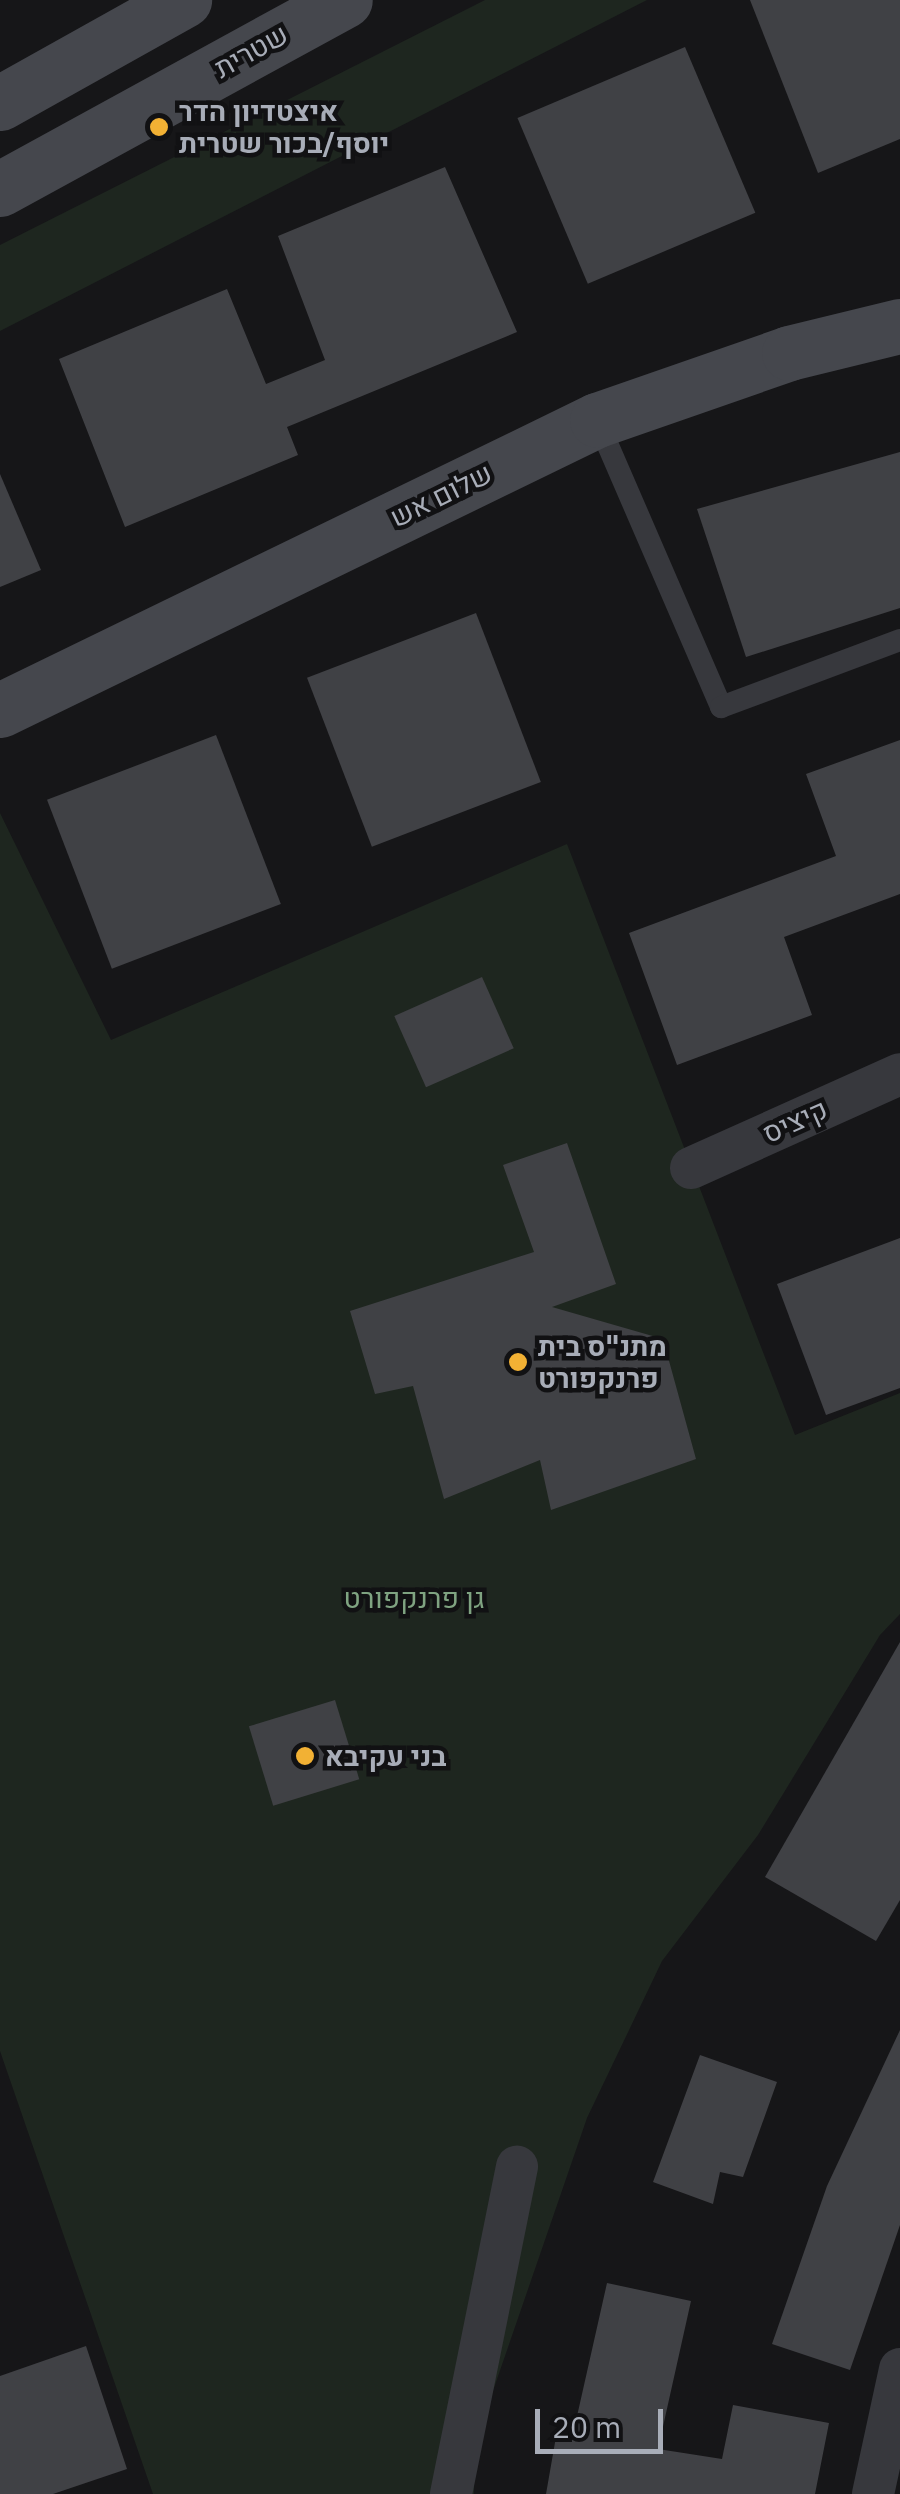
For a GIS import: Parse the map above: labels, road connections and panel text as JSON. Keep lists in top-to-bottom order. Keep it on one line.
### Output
{"streets":{"street":["שטרית","שלום אש","קיציס"]},"parks":["גן פרנקפורט"],"places":["איצטדיון הדר יוסף/בכור שטרית","מתנ\"ס בית פרנקפורט","בני עקיבא"],"scale_bar":"20 m"}
